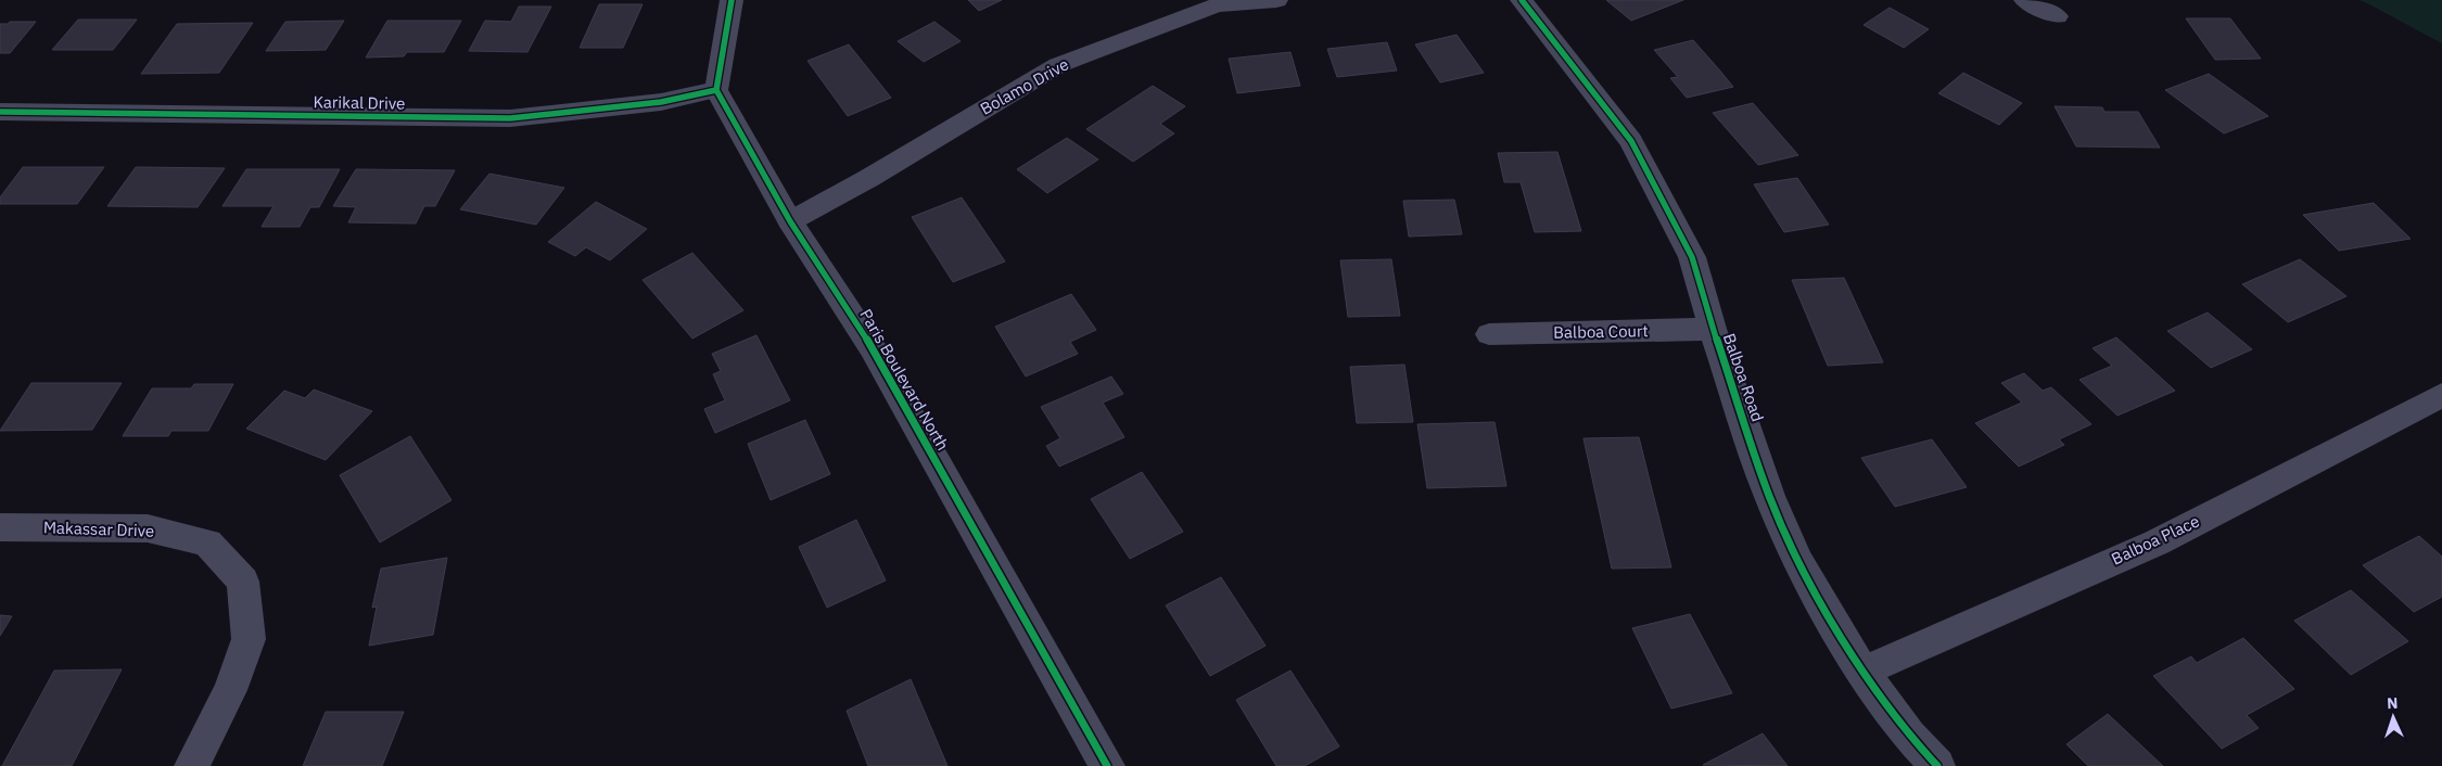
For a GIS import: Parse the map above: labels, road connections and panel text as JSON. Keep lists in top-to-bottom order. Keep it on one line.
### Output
{"streets":{"street":["Bolamo Drive","Karikal Drive","Balboa Court","Balboa Road","Paris Boulevard North","Makassar Drive","Balboa Place"]},"crossings":[["Bolamo Drive","Paris Boulevard North"],["Karikal Drive","Paris Boulevard North"],["Balboa Court","Balboa Road"],["Balboa Road","Balboa Place"]],"north":"top"}
